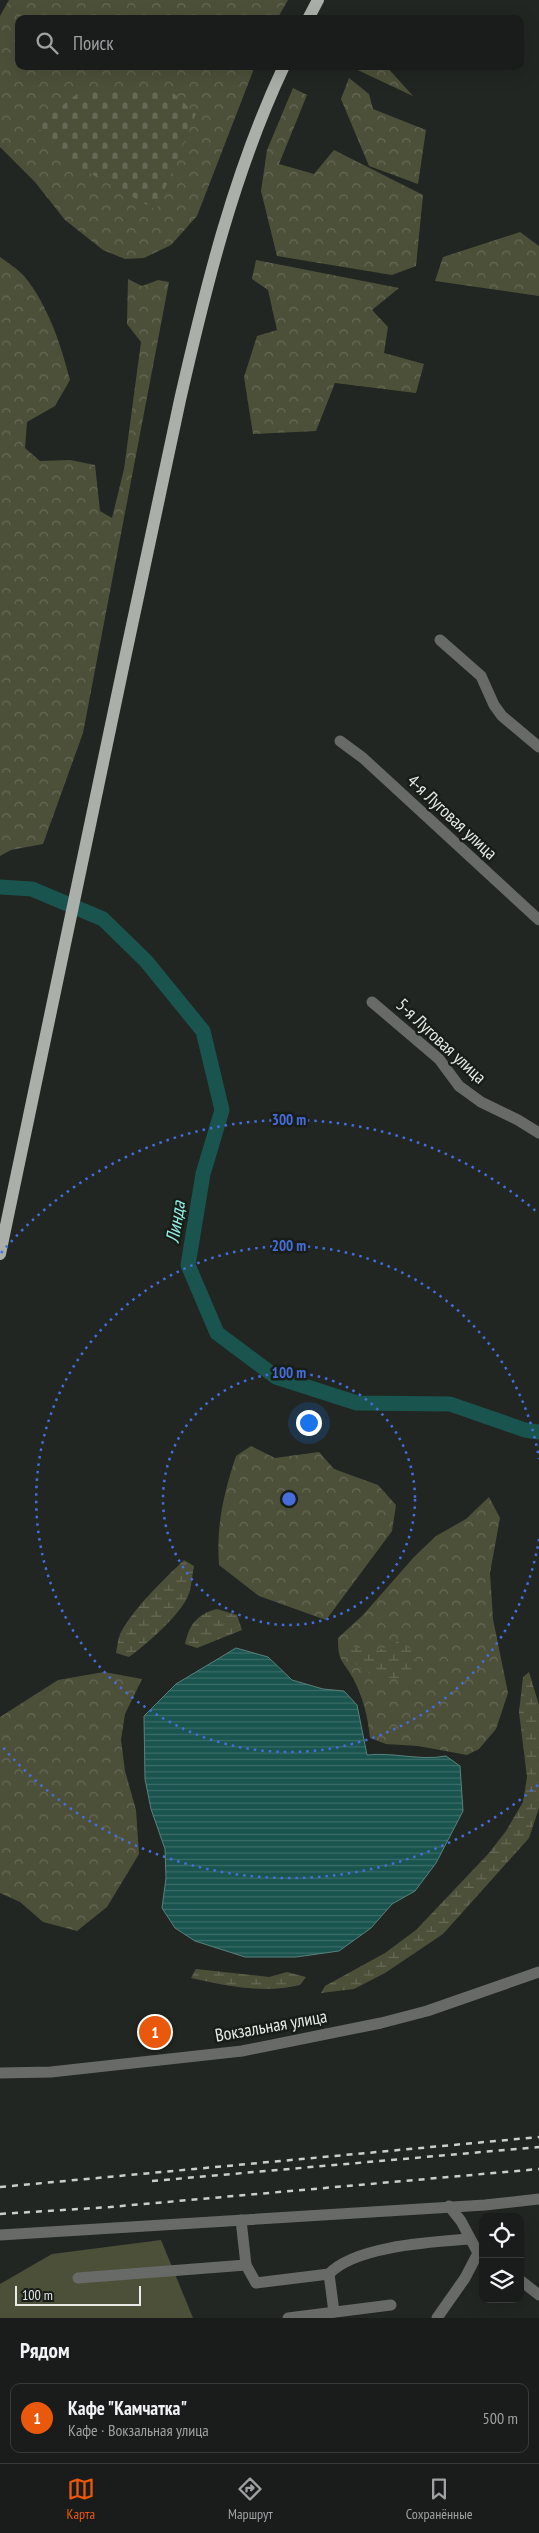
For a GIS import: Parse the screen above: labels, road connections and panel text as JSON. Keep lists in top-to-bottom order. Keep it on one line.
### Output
{"streets":{"street":["4-я Луговая улица","5-я Луговая улица","Вокзальная улица"]},"water":["Линда"],"scale_bar":"100 m","page":{"search":"Поиск","pins":"1","scale":"100 m","heading":"Рядом","list":[{"mark":"1","name":"Кафе \"Камчатка\"","note":"Кафе · Вокзальная улица","value":"500 m"}],"nav":["Карта","Маршрут","Сохранённые"]},"rings":["300 m","200 m","100 m"]}
